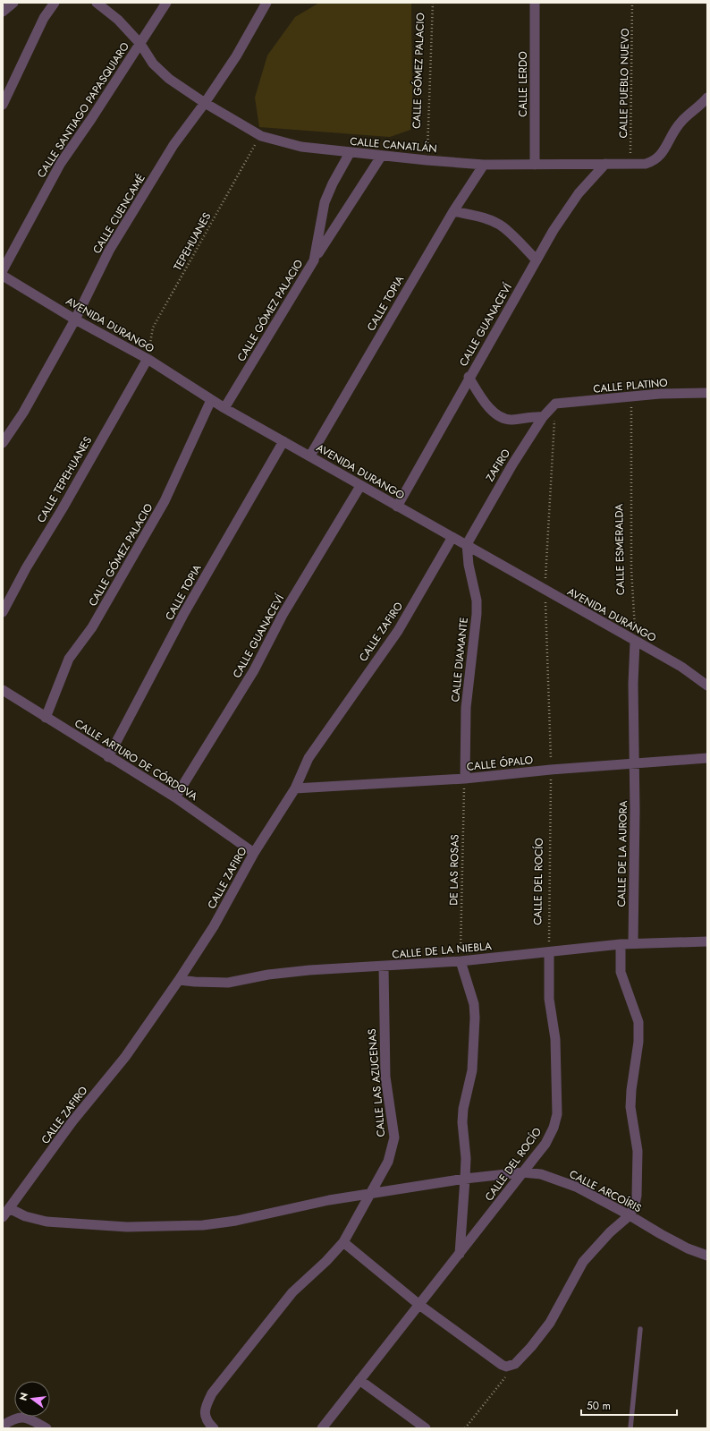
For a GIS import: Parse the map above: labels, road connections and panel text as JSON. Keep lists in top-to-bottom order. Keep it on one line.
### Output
{"streets":{"street":["CALLE GÓMEZ PALACIO","CALLE LERDO","CALLE SANTIAGO PAPASQUIARO","CALLE CANATLÁN","CALLE CUENCAMÉ","CALLE TOPIA","AVENIDA DURANGO","CALLE GUANACEVÍ","CALLE PLATINO","ZAFIRO","CALLE TEPEHUANES","CALLE ZAFIRO","CALLE DIAMANTE","CALLE ARTURO DE CÓRDOVA","CALLE ÓPALO","CALLE DE LA AURORA","CALLE DEL ROCÍO","CALLE DE LA NIEBLA","CALLE LAS AZUCENAS","CALLE ARCOÍRIS"],"path":["CALLE PUEBLO NUEVO","TEPEHUANES","CALLE ESMERALDA","DE LAS ROSAS"]},"crossings":[["CALLE GÓMEZ PALACIO","CALLE CANATLÁN"],["CALLE GÓMEZ PALACIO","AVENIDA DURANGO"],["CALLE GÓMEZ PALACIO","CALLE ARTURO DE CÓRDOVA"],["CALLE PUEBLO NUEVO","CALLE CANATLÁN"],["CALLE LERDO","CALLE CANATLÁN"],["CALLE SANTIAGO PAPASQUIARO","CALLE CANATLÁN"],["CALLE CANATLÁN","CALLE CUENCAMÉ"],["CALLE CANATLÁN","TEPEHUANES"],["CALLE CANATLÁN","CALLE TOPIA"],["CALLE CANATLÁN","CALLE GUANACEVÍ"],["CALLE CUENCAMÉ","AVENIDA DURANGO"],["TEPEHUANES","AVENIDA DURANGO"],["TEPEHUANES","CALLE TEPEHUANES"],["CALLE TOPIA","AVENIDA DURANGO"],["CALLE TOPIA","CALLE ARTURO DE CÓRDOVA"],["AVENIDA DURANGO","CALLE GUANACEVÍ"],["AVENIDA DURANGO","ZAFIRO"],["AVENIDA DURANGO","CALLE TEPEHUANES"],["AVENIDA DURANGO","CALLE ESMERALDA"],["AVENIDA DURANGO","CALLE ZAFIRO"],["AVENIDA DURANGO","CALLE DIAMANTE"],["CALLE GUANACEVÍ","CALLE ARTURO DE CÓRDOVA"],["CALLE PLATINO","ZAFIRO"],["CALLE PLATINO","CALLE ESMERALDA"],["ZAFIRO","CALLE DIAMANTE"],["CALLE ZAFIRO","CALLE ARTURO DE CÓRDOVA"],["CALLE ZAFIRO","CALLE ÓPALO"],["CALLE ZAFIRO","CALLE DE LA NIEBLA"],["CALLE ZAFIRO","CALLE ARCOÍRIS"],["CALLE DIAMANTE","CALLE ÓPALO"],["CALLE DIAMANTE","DE LAS ROSAS"],["CALLE ÓPALO","CALLE DE LA AURORA"],["CALLE ÓPALO","DE LAS ROSAS"],["CALLE ÓPALO","CALLE DEL ROCÍO"],["CALLE DE LA AURORA","CALLE DE LA NIEBLA"],["DE LAS ROSAS","CALLE DE LA NIEBLA"],["CALLE DEL ROCÍO","CALLE DE LA NIEBLA"],["CALLE DEL ROCÍO","CALLE ARCOÍRIS"],["CALLE DE LA NIEBLA","CALLE LAS AZUCENAS"],["CALLE LAS AZUCENAS","CALLE ARCOÍRIS"]],"scale_bar":"50 m","north":"left"}
